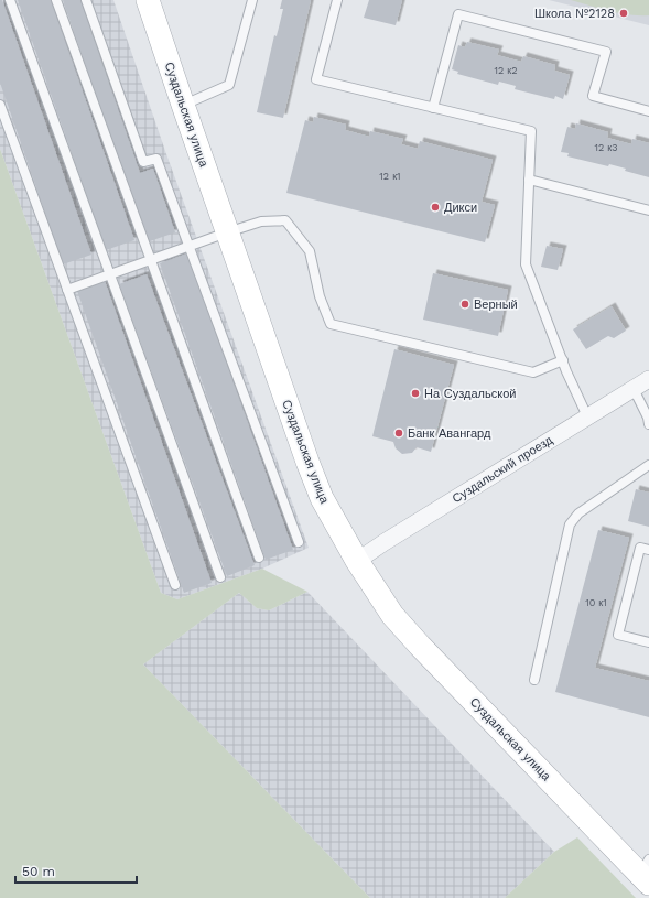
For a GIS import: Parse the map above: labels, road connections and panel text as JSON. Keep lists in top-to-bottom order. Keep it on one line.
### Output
{"streets":{"street":["Суздальская улица","Суздальский проезд"]},"crossings":[["Суздальская улица","Суздальский проезд"]],"places":["Школа №2128","Дикси","Верный","На Суздальской","Банк Авангард"],"house_numbers":["12 к2","12 к3","12 к1","10 к1"],"scale_bar":"50 m"}
